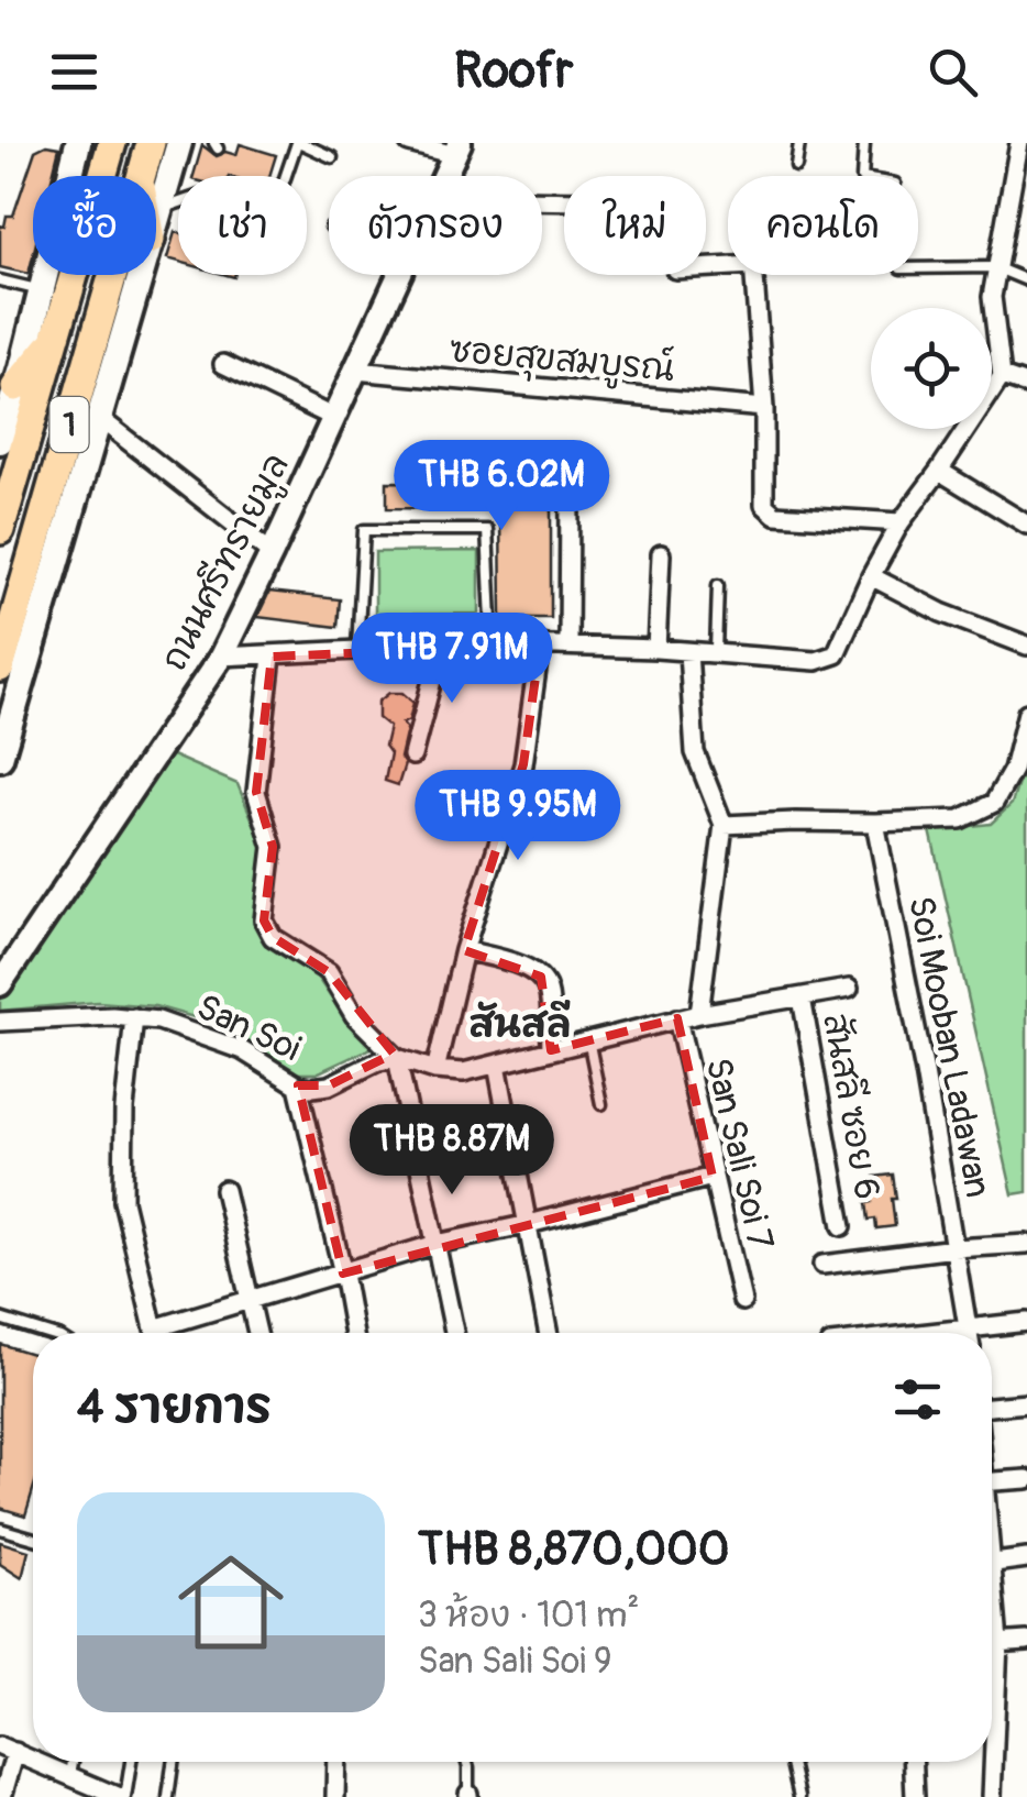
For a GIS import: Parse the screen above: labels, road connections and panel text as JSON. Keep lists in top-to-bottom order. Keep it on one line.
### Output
{"streets":{"main road":["1"],"street":["ซอยสุขสมบูรณ์","ถนนศรีทรายมูล","San Soi","Soi Mooban Ladawan","สันสลี ซอย 6","San Sali Soi 7"]},"crossings":[["ซอยสุขสมบูรณ์","ถนนศรีทรายมูล"]],"districts":["สันสลี"],"page":{"header":"Roofr","chip":["ซื้อ","เช่า","ตัวกรอง","ใหม่","คอนโด"],"price":["THB 6.02M","THB 7.91M","THB 9.95M","THB 8.87M"],"heading":"4 รายการ","list":[{"name":"THB 8,870,000","note":"3 ห้อง · 101 m² · San Sali Soi 9"}]}}
